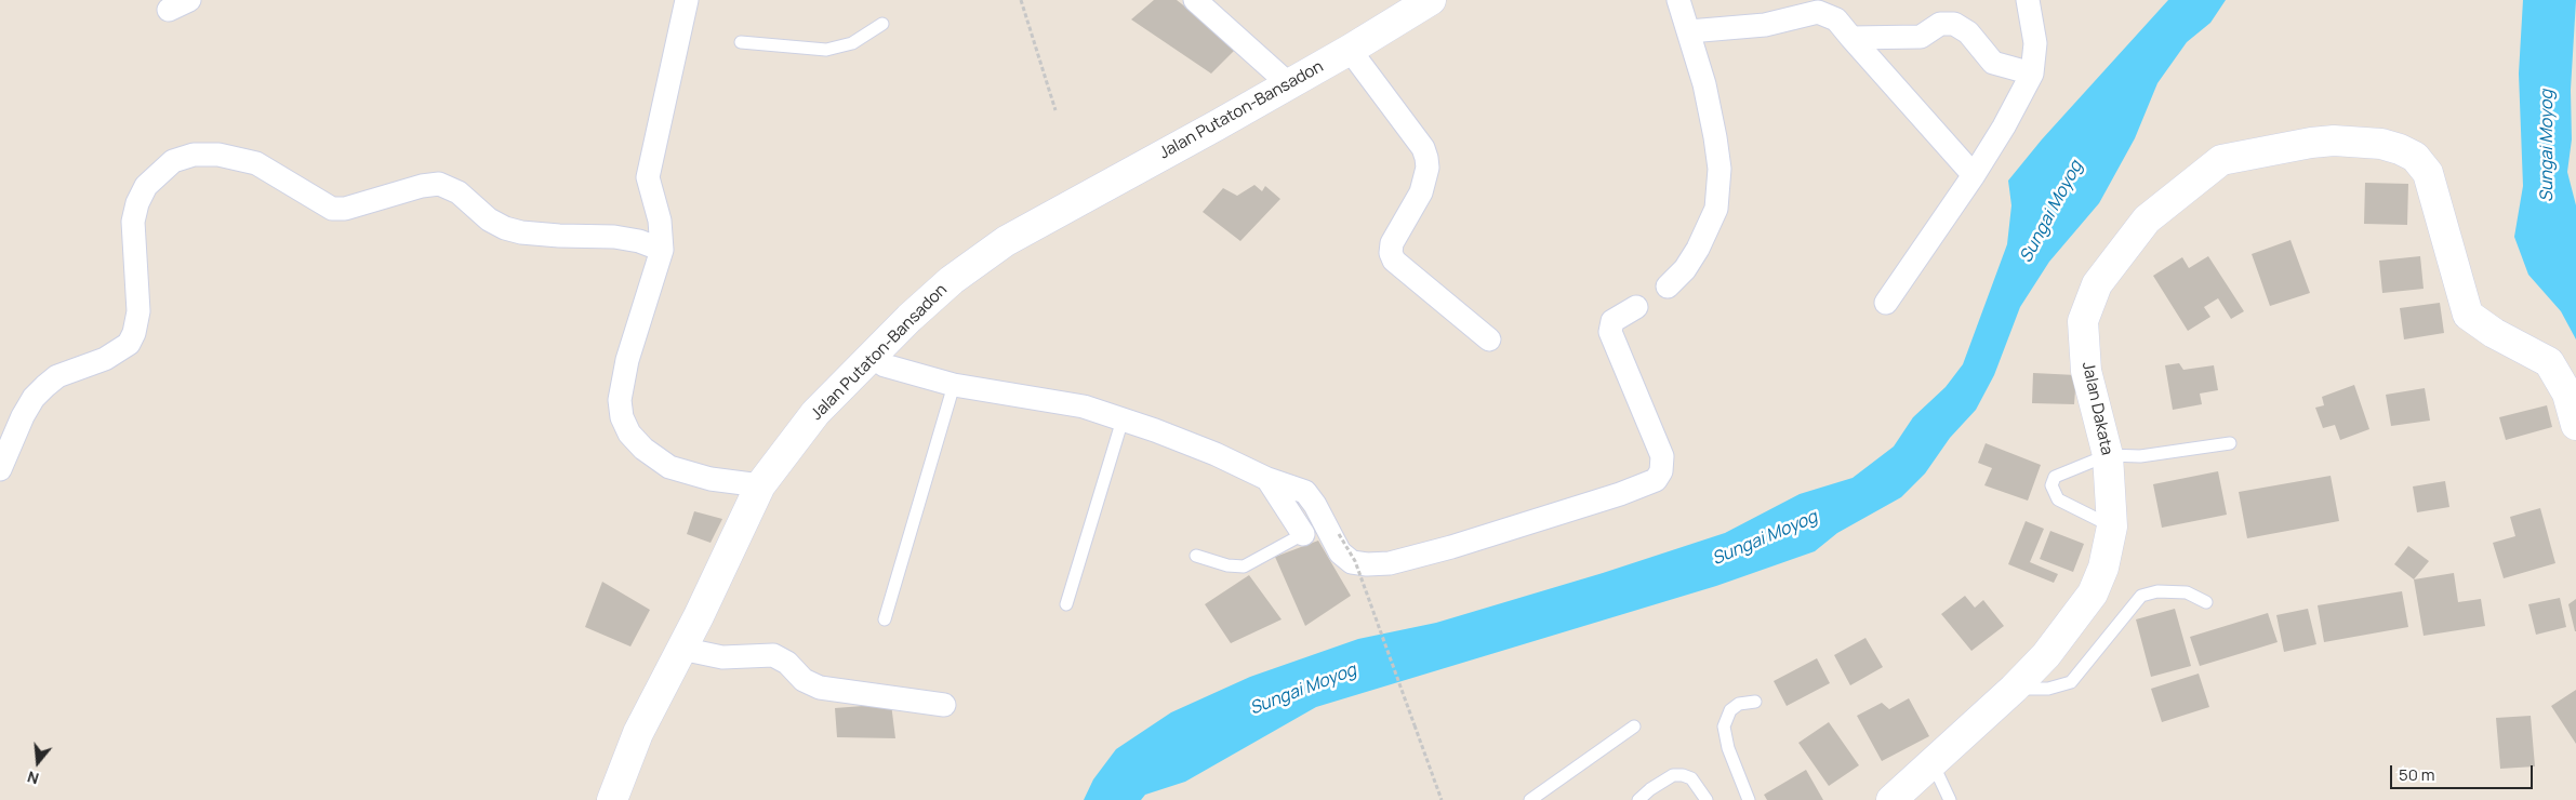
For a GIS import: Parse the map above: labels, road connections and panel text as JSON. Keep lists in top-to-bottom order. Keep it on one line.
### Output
{"streets":{"street":["Jalan Putaton-Bansadon","Jalan Dakata"]},"water":["Sungai Moyog"],"scale_bar":"50 m","north":"bottom"}
